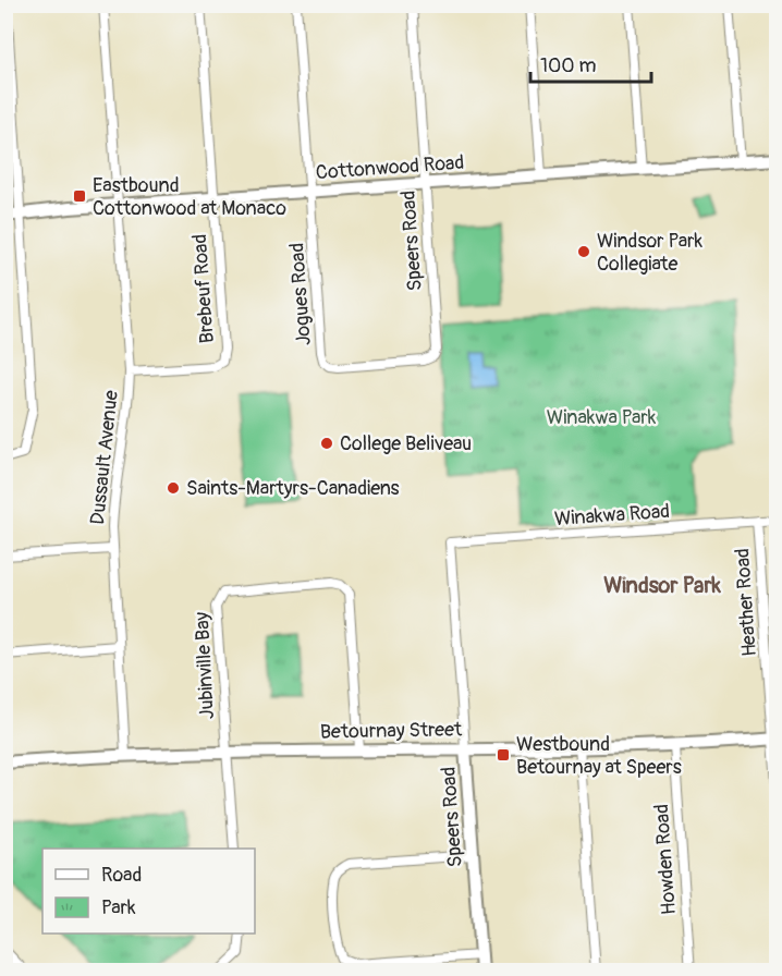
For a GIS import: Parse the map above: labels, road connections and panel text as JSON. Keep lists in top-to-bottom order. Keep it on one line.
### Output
{"streets":{"street":["Cottonwood Road","Speers Road","Brebeuf Road","Jogues Road","Dussault Avenue","Winakwa Road","Heather Road","Jubinville Bay","Betournay Street","Howden Road"]},"crossings":[["Cottonwood Road","Speers Road"],["Cottonwood Road","Brebeuf Road"],["Cottonwood Road","Jogues Road"],["Cottonwood Road","Dussault Avenue"],["Speers Road","Jogues Road"],["Speers Road","Winakwa Road"],["Speers Road","Betournay Street"],["Brebeuf Road","Dussault Avenue"],["Dussault Avenue","Betournay Street"],["Winakwa Road","Heather Road"],["Heather Road","Betournay Street"],["Jubinville Bay","Betournay Street"],["Betournay Street","Howden Road"]],"districts":["Windsor Park"],"parks":["Winakwa Park"],"places":{"transit":["Eastbound Cottonwood at Monaco","Westbound Betournay at Speers"],"other":["Windsor Park Collegiate","College Beliveau","Saints-Martyrs-Canadiens"]},"legend":["Road","Park"],"scale_bar":"100 m"}
